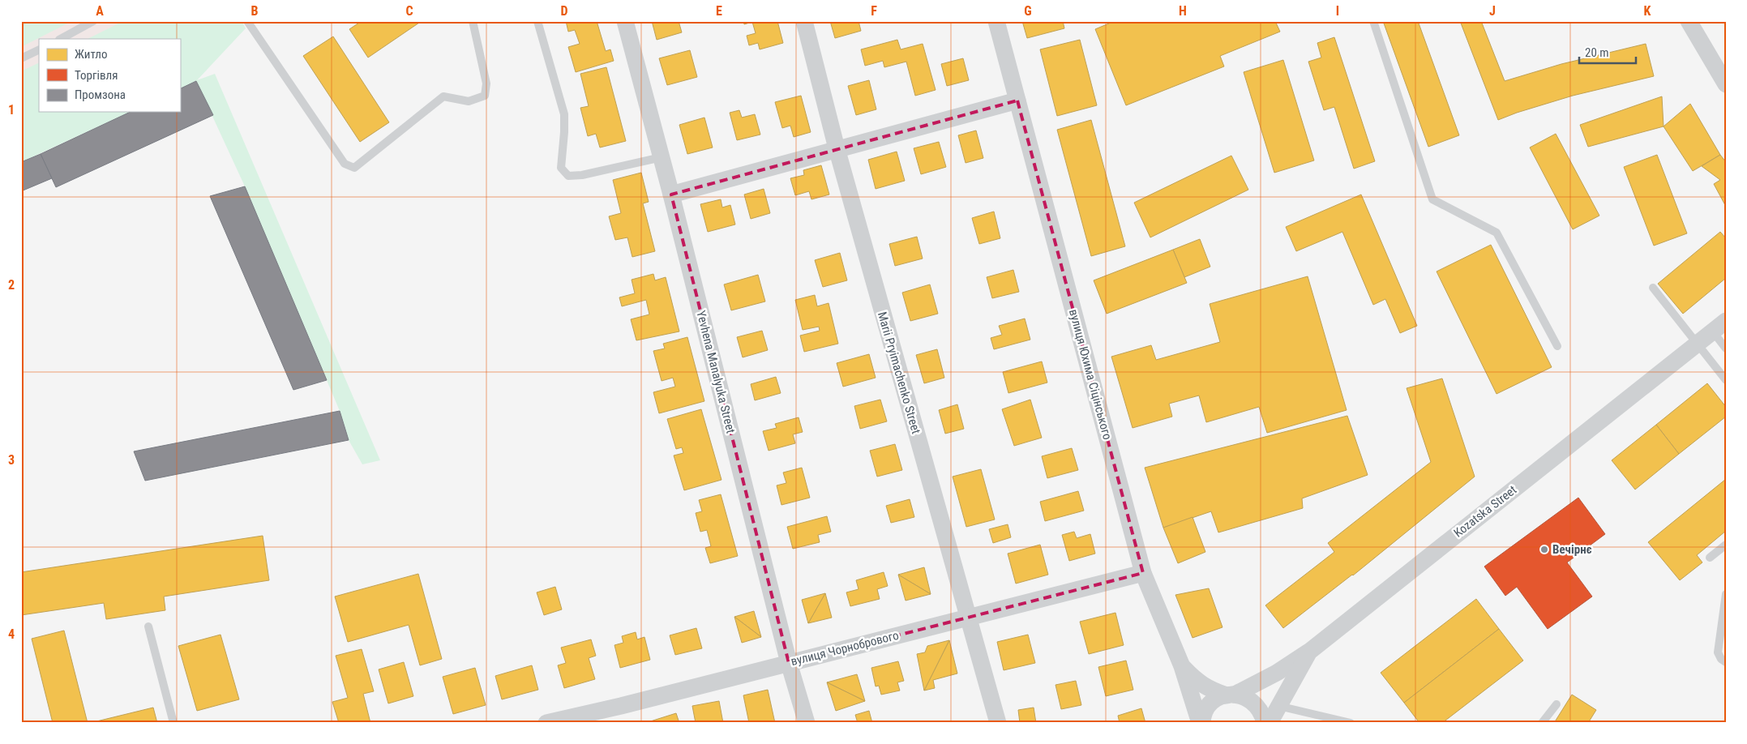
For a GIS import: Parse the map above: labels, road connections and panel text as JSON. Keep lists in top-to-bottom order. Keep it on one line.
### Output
{"streets":{"street":["Yevhena Manalyuka Street","Marii Pryimachenko Street","вулиця Юхима Сіцінського","Kozatska Street","вулиця Чорнобрового"]},"crossings":[["Yevhena Manalyuka Street","вулиця Чорнобрового"],["Marii Pryimachenko Street","вулиця Чорнобрового"],["вулиця Юхима Сіцінського","вулиця Чорнобрового"]],"places":["Вечірнє"],"legend":["Житло","Торгівля","Промзона"],"scale_bar":"20 m","grid":{"columns":["A","B","C","D","E","F","G","H","I","J","K"],"rows":["1","2","3","4"]}}
